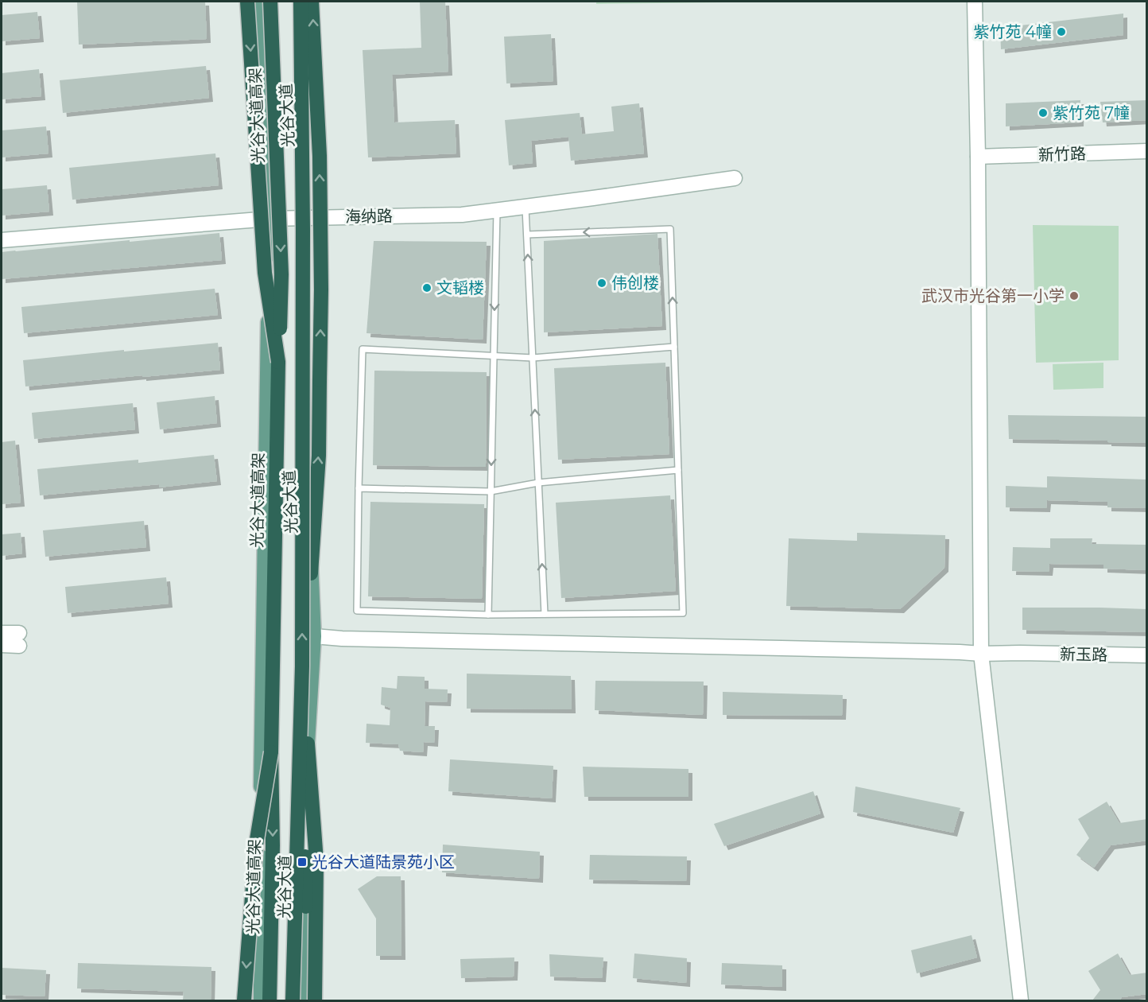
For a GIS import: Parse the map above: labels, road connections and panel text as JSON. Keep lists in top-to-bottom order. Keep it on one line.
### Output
{"streets":{"highway":["光谷大道高架"],"main road":["光谷大道"],"street":["新竹路","海纳路","新玉路"]},"crossings":[["光谷大道","海纳路"],["光谷大道","新玉路"]],"places":{"other":["紫竹苑 4幢","紫竹苑 7幢","伟创楼","文韬楼","武汉市光谷第一小学"],"transit":["光谷大道陆景苑小区"]}}
